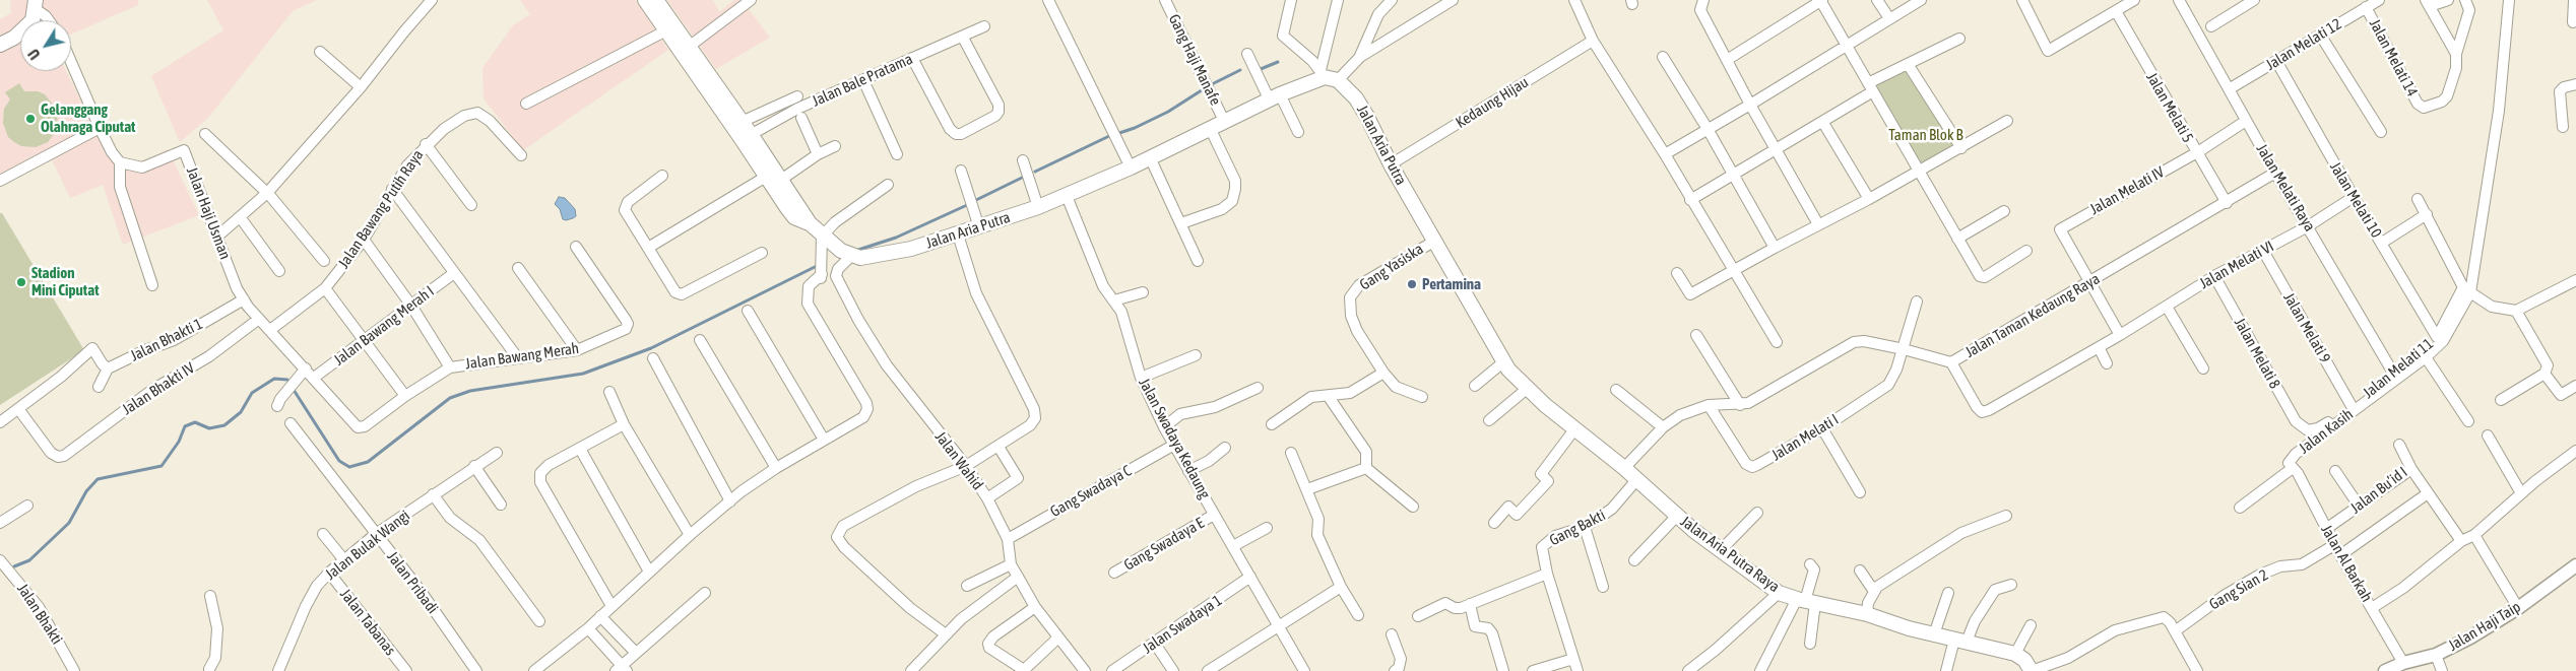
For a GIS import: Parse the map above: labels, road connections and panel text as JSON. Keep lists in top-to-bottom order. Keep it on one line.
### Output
{"streets":{"main road":["Jalan Aria Putra","Jalan Aria Putra Raya"],"street":["Jalan Melati 12","Jalan Melati 14","Gang Haji Manafe","Jalan Bale Pratama","Kedaung Hijau","Jalan Melati 5","Jalan Melati Raya","Jalan Melati IV","Jalan Melati 10","Jalan Bawang Putih Raya","Jalan Haji Usman","Jalan Melati VI","Gang Yasiska","Jalan Taman Kedaung Raya","Jalan Bawang Merah I","Jalan Melati 9","Jalan Bhakti 1","Jalan Melati 8","Jalan Bawang Merah","Jalan Melati 11","Jalan Bhakti IV","Jalan Kasih","Jalan Melati I","Jalan Swadaya Kedaung","Jalan Wahid","Jalan Bu’id I","Gang Swadaya C","Gang Bakti","Gang Swadaya E","Jalan Bulak Wangi","Jalan Al Barkah","Jalan Pribadi","Gang Sian 2","Jalan Bhakti","Jalan Tabanas","Jalan Swadaya 1","Jalan Haji Taip"]},"crossings":[["Jalan Melati 12","Jalan Melati 14"],["Jalan Melati 12","Jalan Melati Raya"],["Jalan Melati 12","Jalan Melati 10"],["Gang Haji Manafe","Jalan Aria Putra"],["Kedaung Hijau","Jalan Aria Putra"],["Jalan Melati 5","Jalan Melati IV"],["Jalan Melati 5","Jalan Taman Kedaung Raya"],["Jalan Aria Putra","Gang Yasiska"],["Jalan Aria Putra","Jalan Swadaya Kedaung"],["Jalan Aria Putra","Jalan Wahid"],["Jalan Aria Putra","Jalan Aria Putra Raya"],["Jalan Melati Raya","Jalan Melati IV"],["Jalan Melati Raya","Jalan Melati VI"],["Jalan Melati Raya","Jalan Taman Kedaung Raya"],["Jalan Melati Raya","Jalan Melati 11"],["Jalan Melati IV","Jalan Taman Kedaung Raya"],["Jalan Melati 10","Jalan Melati VI"],["Jalan Melati 10","Jalan Melati 11"],["Jalan Bawang Putih Raya","Jalan Haji Usman"],["Jalan Haji Usman","Jalan Bawang Merah I"],["Jalan Haji Usman","Jalan Bhakti 1"],["Jalan Haji Usman","Jalan Bawang Merah"],["Jalan Haji Usman","Jalan Bhakti IV"],["Jalan Melati VI","Jalan Taman Kedaung Raya"],["Jalan Melati VI","Jalan Melati 9"],["Jalan Melati VI","Jalan Melati 8"],["Jalan Taman Kedaung Raya","Jalan Melati I"],["Jalan Taman Kedaung Raya","Jalan Aria Putra Raya"],["Jalan Melati 9","Jalan Melati 11"],["Jalan Melati 8","Jalan Melati 11"],["Jalan Kasih","Jalan Al Barkah"],["Jalan Swadaya Kedaung","Gang Swadaya C"],["Jalan Swadaya Kedaung","Gang Swadaya E"],["Jalan Swadaya Kedaung","Jalan Swadaya 1"],["Jalan Wahid","Gang Swadaya C"],["Jalan Bu’id I","Jalan Al Barkah"],["Gang Bakti","Jalan Aria Putra Raya"],["Jalan Bulak Wangi","Jalan Pribadi"],["Jalan Bulak Wangi","Jalan Tabanas"],["Jalan Al Barkah","Gang Sian 2"],["Jalan Al Barkah","Jalan Haji Taip"]],"parks":["Taman Blok B"],"places":["Gelanggang Olahraga Ciputat","Stadion Mini Ciputat","Pertamina"],"north":"bottom left"}
